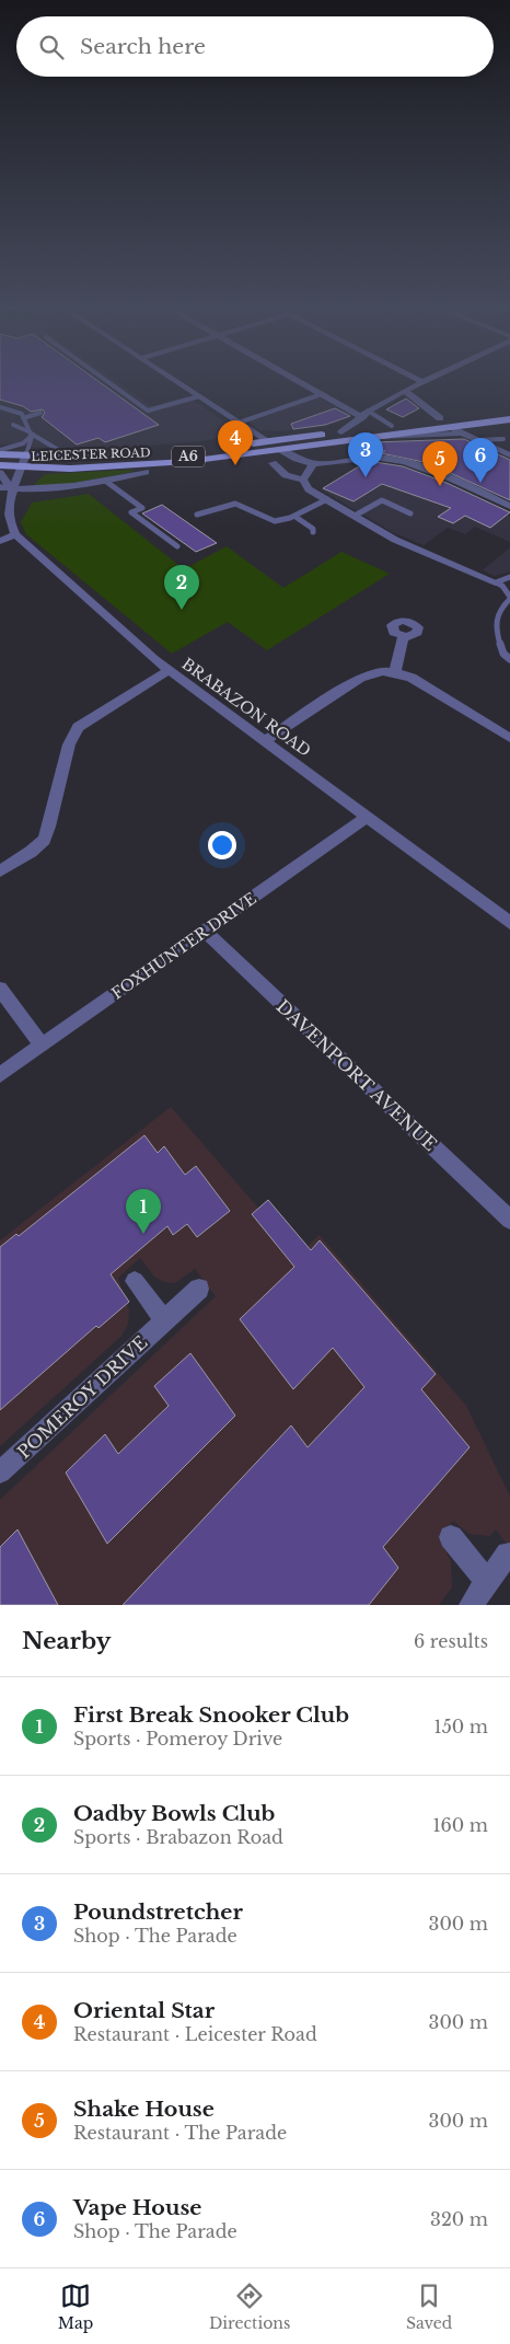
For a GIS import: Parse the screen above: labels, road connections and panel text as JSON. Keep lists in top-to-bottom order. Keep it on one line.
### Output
{"streets":{"highway":["LEICESTER ROAD","A6"],"street":["BRABAZON ROAD","FOXHUNTER DRIVE","DAVENPORT AVENUE","POMEROY DRIVE"]},"crossings":[["LEICESTER ROAD","A6"],["LEICESTER ROAD","BRABAZON ROAD"],["A6","BRABAZON ROAD"],["BRABAZON ROAD","FOXHUNTER DRIVE"],["FOXHUNTER DRIVE","DAVENPORT AVENUE"]],"page":{"search":"Search here","pins":["4","3","6","5","2","1"],"heading":["Nearby","6 results"],"list":[{"mark":"1","name":"First Break Snooker Club","note":"Sports · Pomeroy Drive","value":"150 m"},{"mark":"2","name":"Oadby Bowls Club","note":"Sports · Brabazon Road","value":"160 m"},{"mark":"3","name":"Poundstretcher","note":"Shop · The Parade","value":"300 m"},{"mark":"4","name":"Oriental Star","note":"Restaurant · Leicester Road","value":"300 m"},{"mark":"5","name":"Shake House","note":"Restaurant · The Parade","value":"300 m"},{"mark":"6","name":"Vape House","note":"Shop · The Parade","value":"320 m"}],"nav":["Map","Directions","Saved"]}}
